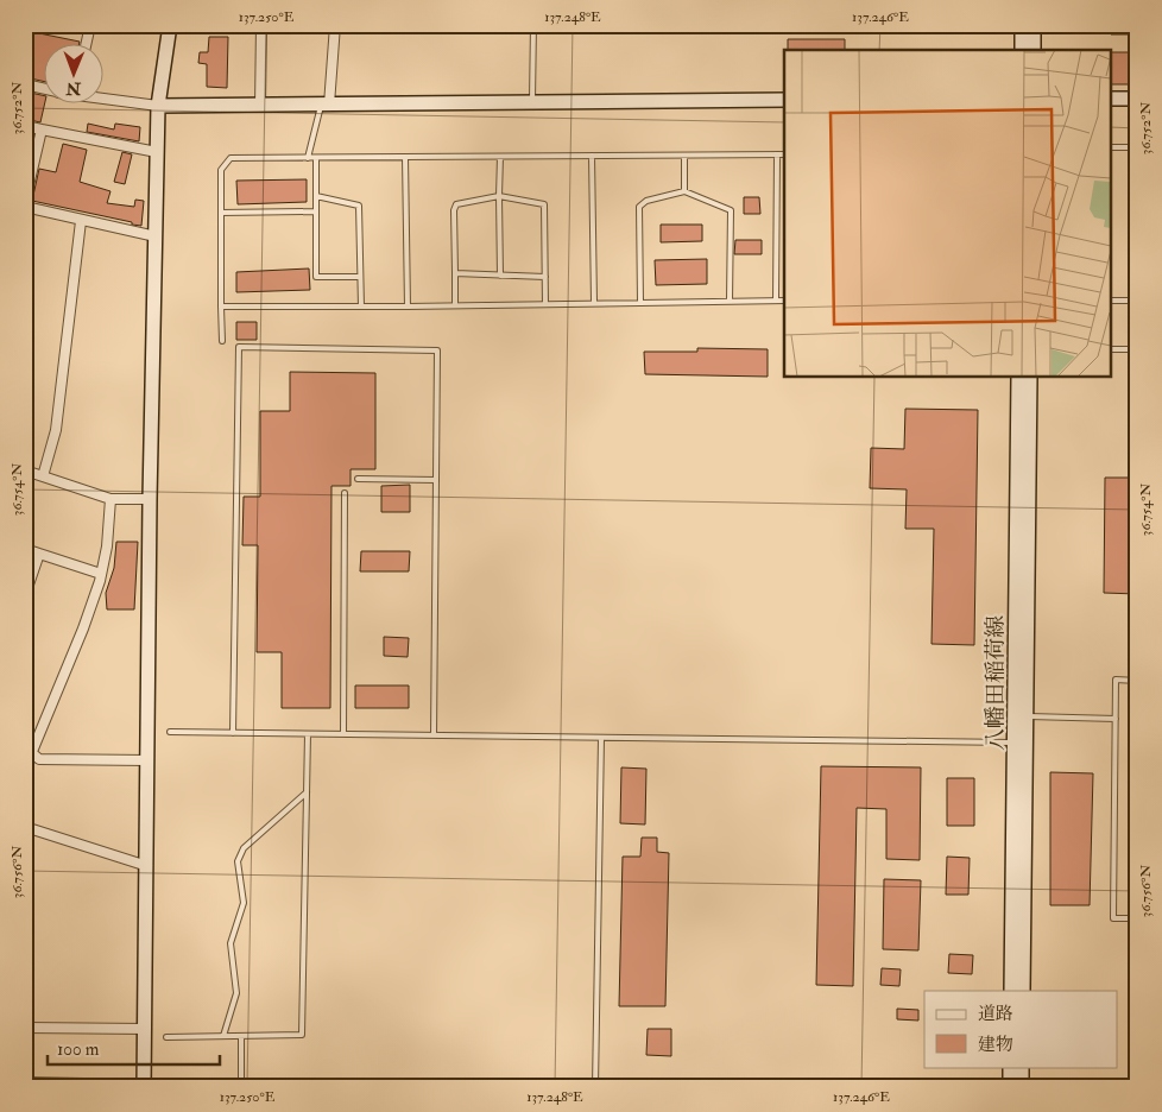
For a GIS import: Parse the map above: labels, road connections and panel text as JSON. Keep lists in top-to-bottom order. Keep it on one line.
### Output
{"streets":{"street":["八幡田稲荷線"]},"legend":["道路","建物"],"scale_bar":"100 m","north":"bottom","coordinates":["137.250°E","137.248°E","137.246°E","36.752°N","36.754°N","36.756°N"]}
